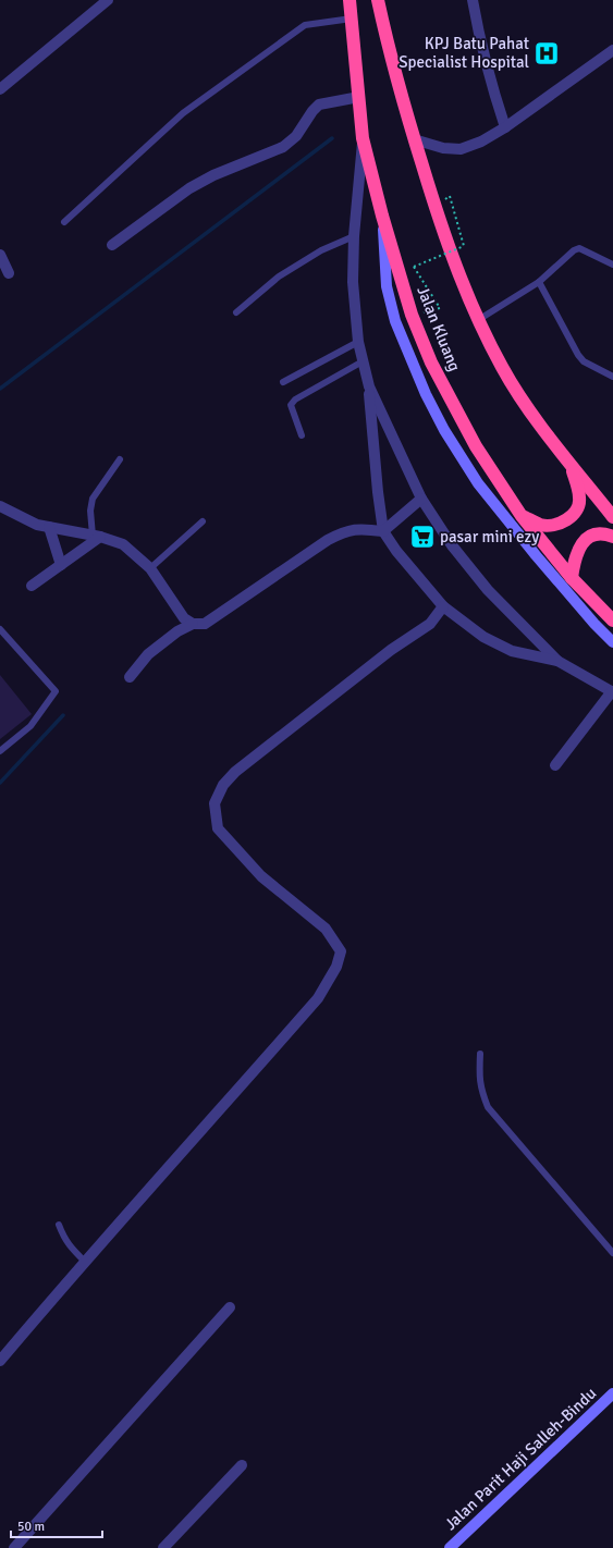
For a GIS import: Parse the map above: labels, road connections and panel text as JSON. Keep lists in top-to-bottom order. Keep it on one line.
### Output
{"streets":{"highway":["Jalan Kluang"],"main road":["Jalan Parit Haji Salleh-Bindu"]},"places":{"hospital":["KPJ Batu Pahat Specialist Hospital"],"supermarket":["pasar mini ezy"]},"scale_bar":"50 m"}
